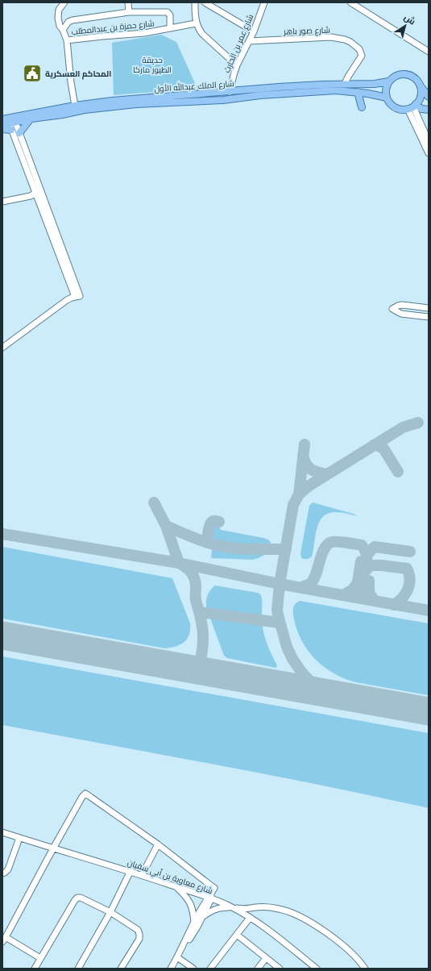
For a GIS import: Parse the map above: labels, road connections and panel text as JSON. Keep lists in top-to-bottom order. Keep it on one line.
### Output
{"streets":{"main road":["شارع الملك عبدالله الأول"],"street":["شارع حمزة بن عبدالمطلب","شارع صور باهر","شارع عمر بن الحارث","شارع معاوية بن أبي سفيان"]},"crossings":[["شارع صور باهر","شارع عمر بن الحارث"],["شارع صور باهر","شارع الملك عبدالله الأول"],["شارع عمر بن الحارث","شارع الملك عبدالله الأول"]],"parks":["حديقة الطيور ماركا"],"places":{"public building":["المحاكم العسكرية"]},"north":"top right"}
